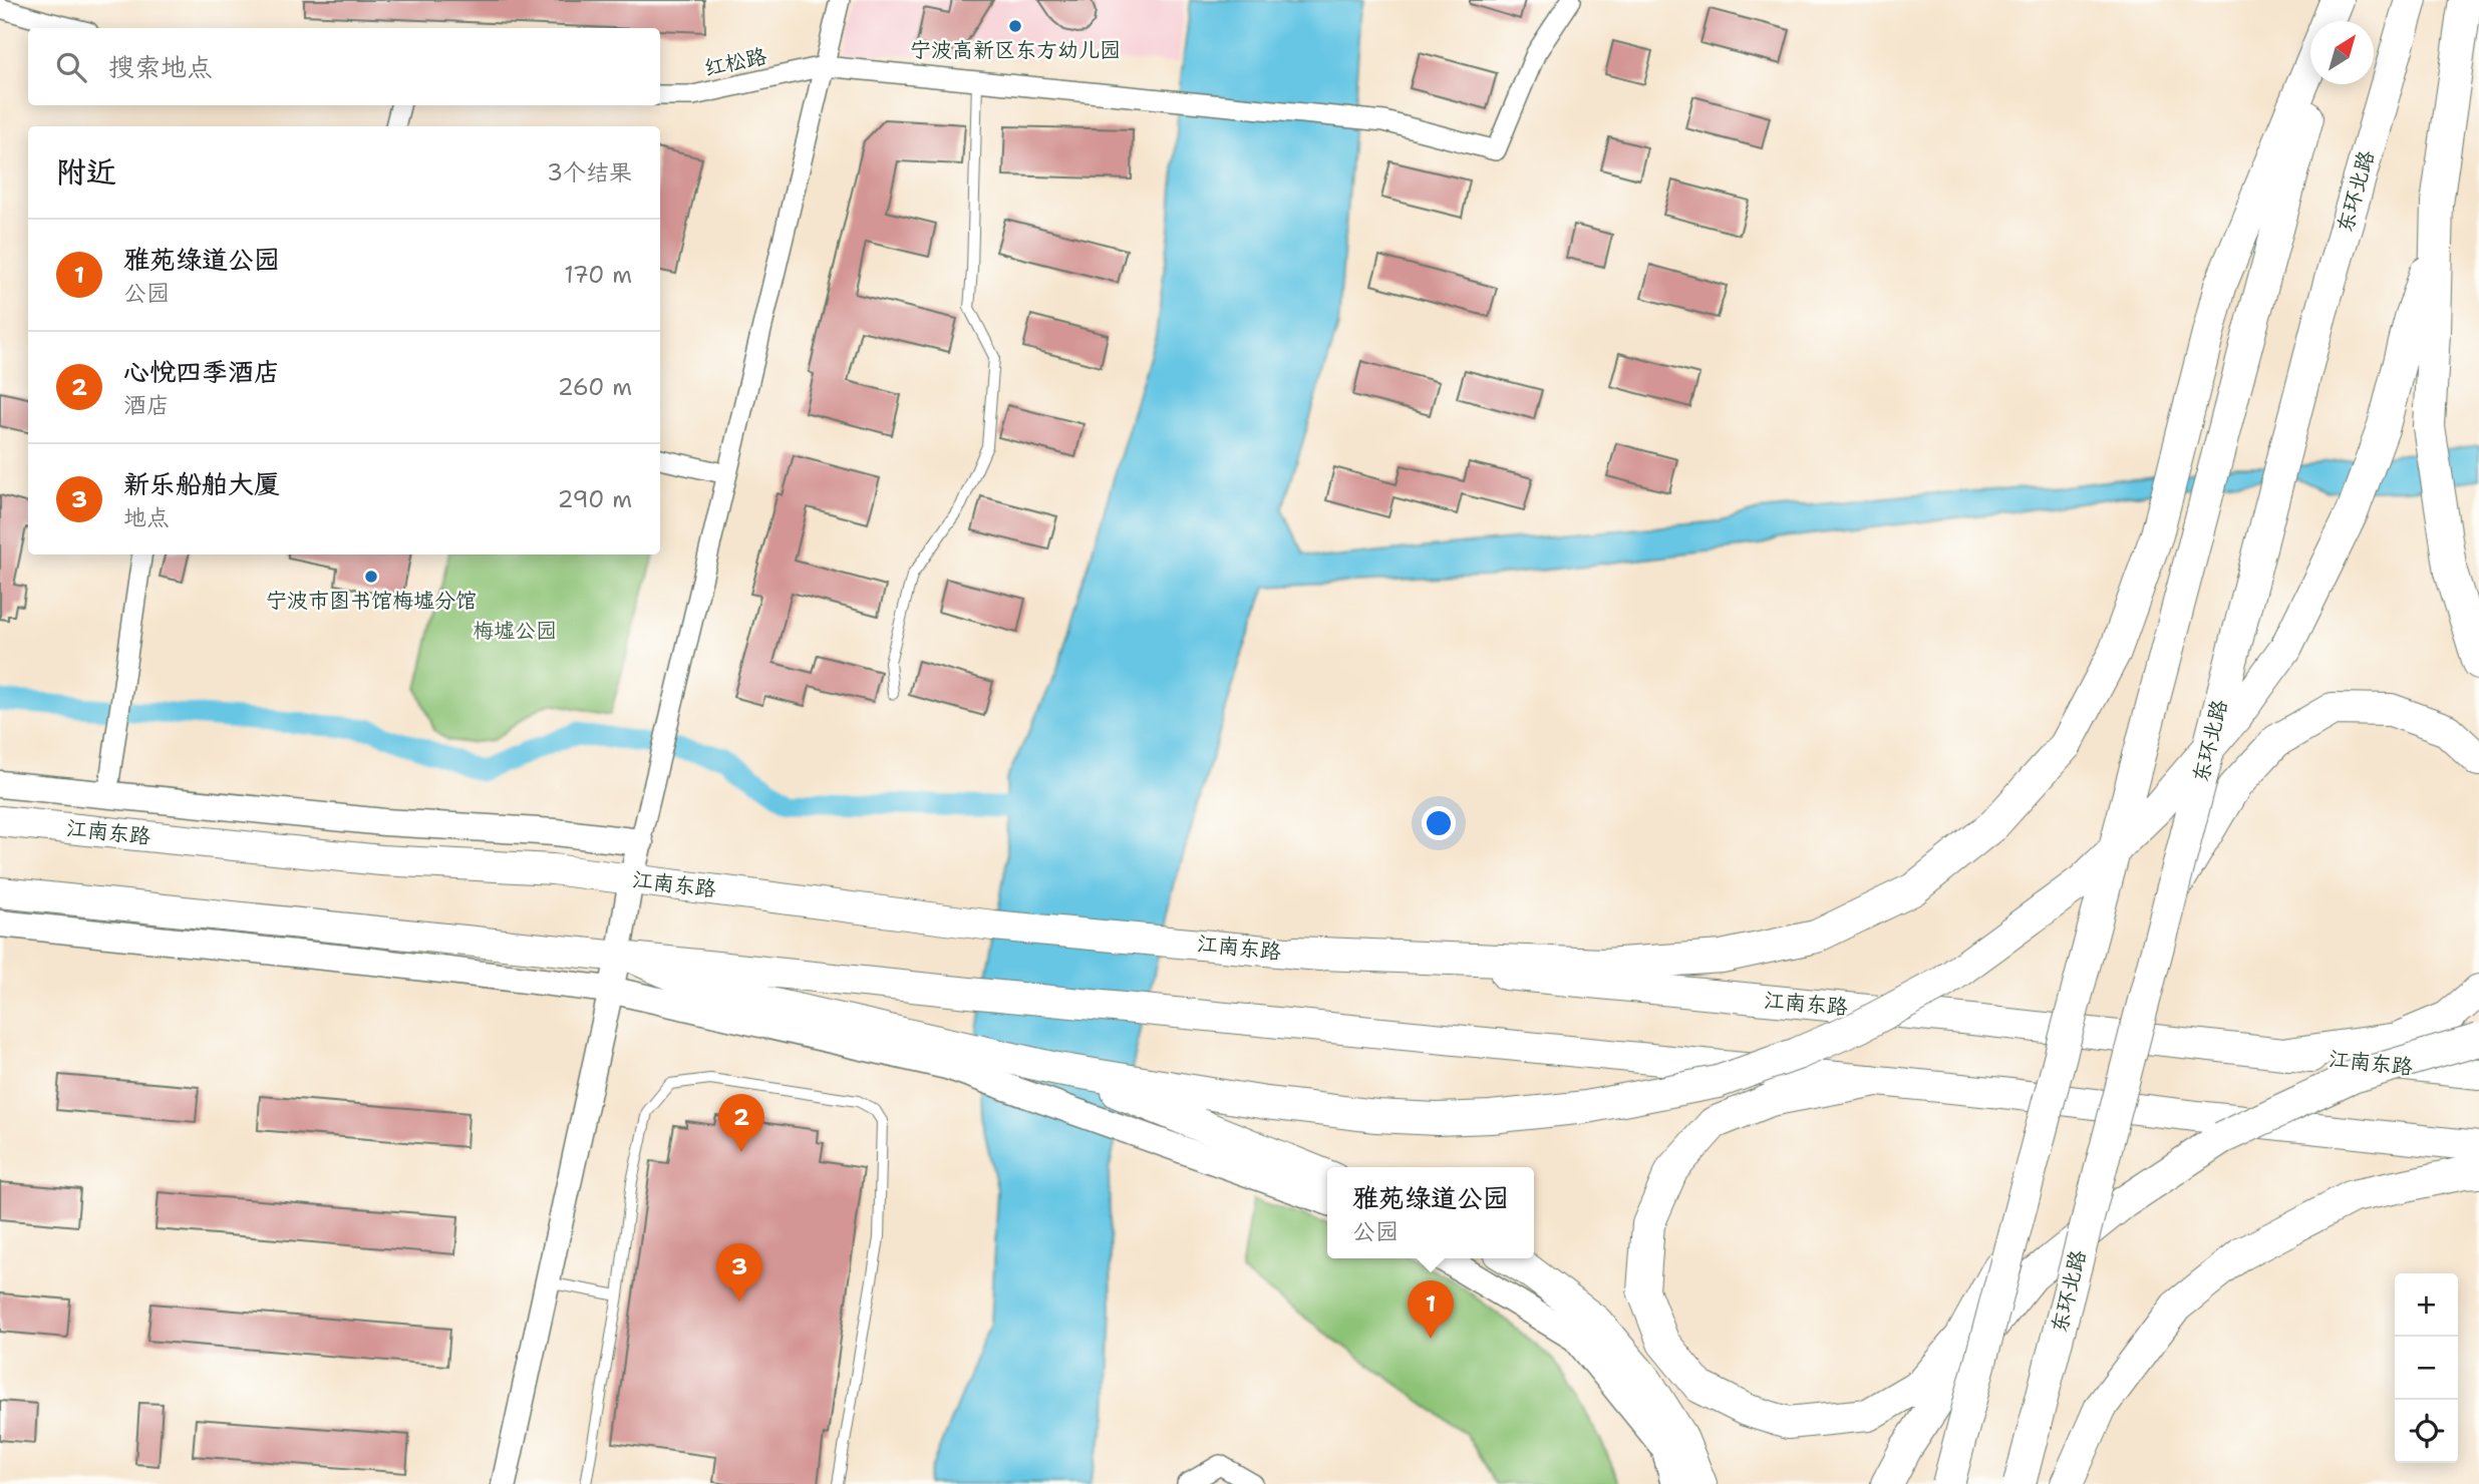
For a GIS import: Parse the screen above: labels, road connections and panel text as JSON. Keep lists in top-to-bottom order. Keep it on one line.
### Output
{"streets":{"highway":["东环北路"],"main road":["江南东路"],"street":["红松路"]},"parks":["梅墟公园"],"places":["宁波高新区东方幼儿园","宁波市图书馆梅墟分馆"],"north":"top right","page":{"search":"搜索地点","heading":["附近","3个结果"],"list":[{"mark":"1","name":"雅苑绿道公园","note":"公园","value":"170 m"},{"mark":"2","name":"心悦四季酒店","note":"酒店","value":"260 m"},{"mark":"3","name":"新乐船舶大厦","note":"地点","value":"290 m"}],"pins":["2","3","1"],"popup":["雅苑绿道公园","公园"],"map_buttons":["+","−"]}}
